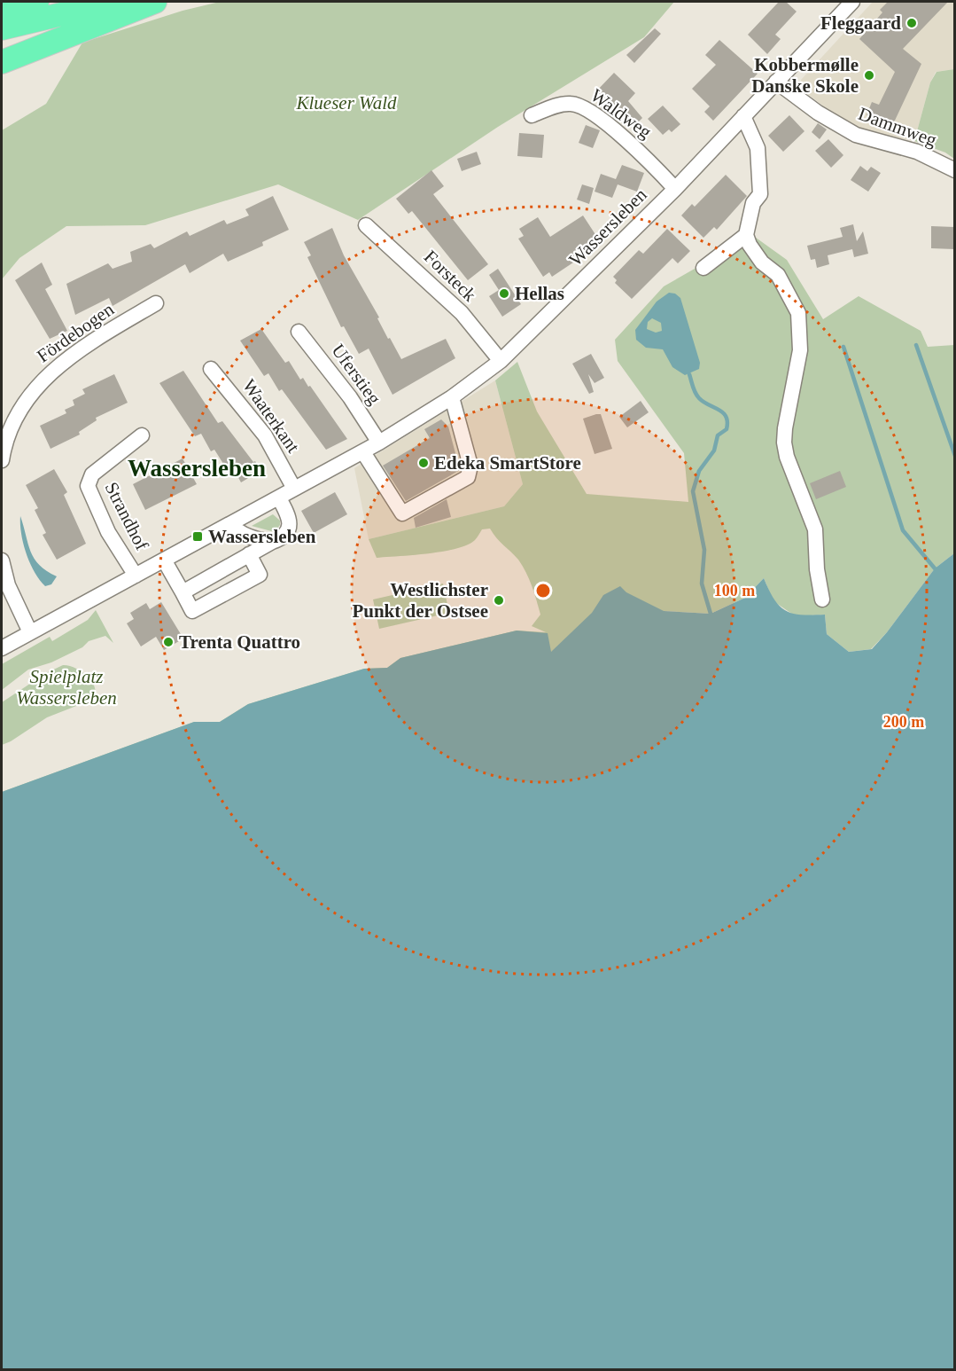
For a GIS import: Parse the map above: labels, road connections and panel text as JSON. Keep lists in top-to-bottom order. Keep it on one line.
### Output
{"streets":{"street":["Waldweg","Dammweg","Wassersleben","Forsteck","Fördebogen","Uferstieg","Waaterkant","Strandhof"]},"crossings":[["Waldweg","Wassersleben"],["Dammweg","Wassersleben"],["Wassersleben","Forsteck"],["Wassersleben","Uferstieg"],["Wassersleben","Waaterkant"],["Wassersleben","Strandhof"]],"districts":["Wassersleben"],"parks":["Klueser Wald","Spielplatz Wassersleben"],"places":{"other":["Fleggaard","Kobbermølle Danske Skole","Hellas","Edeka SmartStore","Westlichster Punkt der Ostsee","Trenta Quattro"],"transit":["Wassersleben"]},"rings":["100 m","200 m"]}
